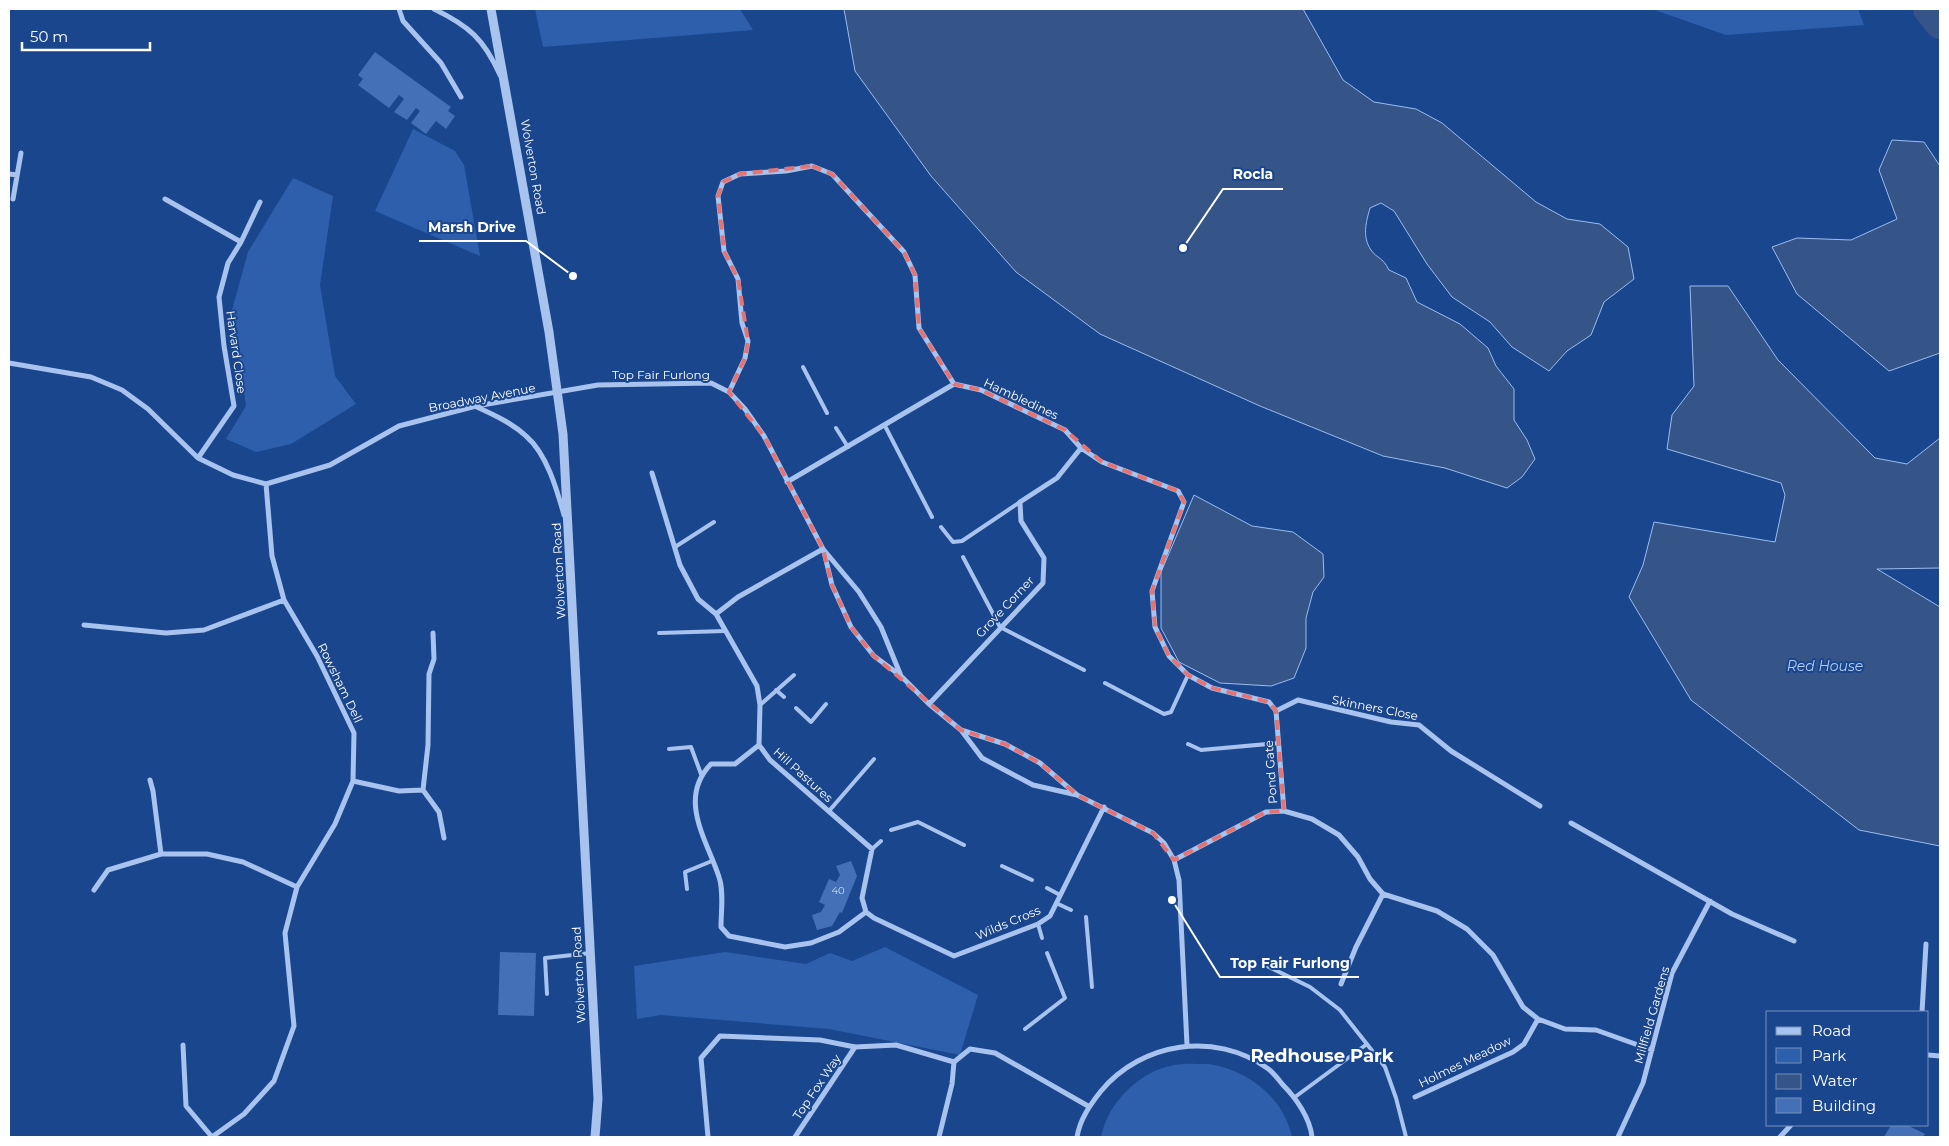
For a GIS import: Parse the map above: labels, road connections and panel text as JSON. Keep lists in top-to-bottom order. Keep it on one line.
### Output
{"streets":{"street":["Wolverton Road","Harvard Close","Top Fair Furlong","Broadway Avenue","Hambledines","Grove Corner","Rowsham Dell","Skinners Close","Pond Gate","Hill Pastures","Wilds Cross","Millfield Gardens","Holmes Meadow","Top Fox Way"]},"crossings":[["Wolverton Road","Top Fair Furlong"],["Wolverton Road","Broadway Avenue"],["Top Fair Furlong","Broadway Avenue"],["Top Fair Furlong","Grove Corner"],["Top Fair Furlong","Pond Gate"],["Top Fair Furlong","Wilds Cross"],["Broadway Avenue","Rowsham Dell"],["Hambledines","Skinners Close"],["Hambledines","Pond Gate"],["Skinners Close","Pond Gate"]],"districts":["Redhouse Park"],"water":["Red House"],"places":["Rocla","Marsh Drive","Top Fair Furlong"],"house_numbers":["40"],"legend":["Road","Park","Water","Building"],"scale_bar":"50 m"}
